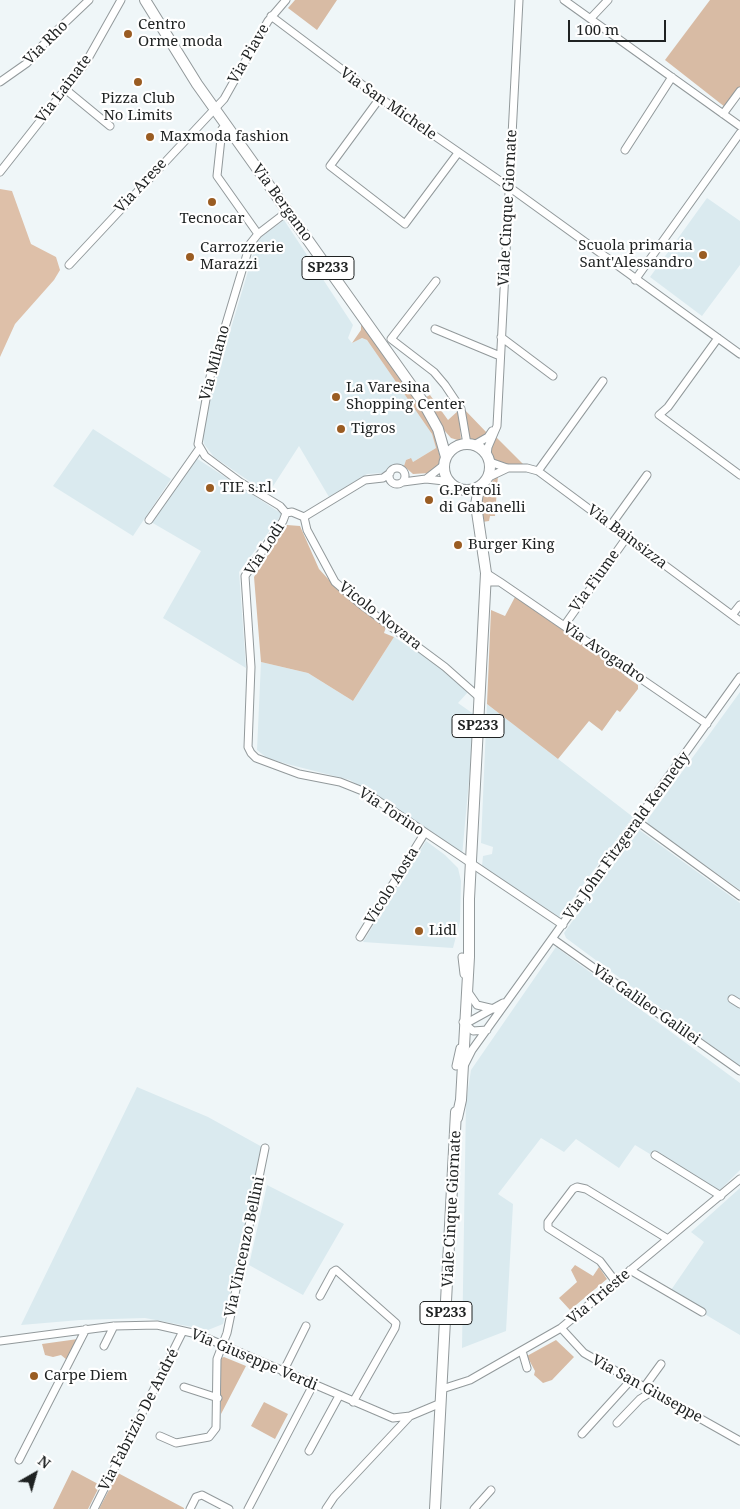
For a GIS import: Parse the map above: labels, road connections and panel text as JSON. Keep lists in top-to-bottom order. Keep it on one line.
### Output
{"streets":{"main road":["Via Bergamo","Viale Cinque Giornate","SP233"],"street":["Via Rho","Via Piave","Via Lainate","Via San Michele","Via Arese","Via Milano","Via Bainsizza","Via Lodi","Via Fiume","Vicolo Novara","Via Avogadro","Via Torino","Via John Fitzgerald Kennedy","Vicolo Aosta","Via Galileo Galilei","Via Vincenzo Bellini","Via Trieste","Via Giuseppe Verdi","Via San Giuseppe","Via Fabrizio De André"]},"crossings":[["Via Piave","Via San Michele"],["Via Piave","Via Arese"],["Via Piave","Via Bergamo"],["Via San Michele","Viale Cinque Giornate"],["Via Arese","Via Bergamo"],["Via Bergamo","Viale Cinque Giornate"],["Via Bergamo","SP233"],["Via Bergamo","Via Milano"],["Via Bergamo","Via Bainsizza"],["Viale Cinque Giornate","SP233"],["Viale Cinque Giornate","Via Bainsizza"],["Viale Cinque Giornate","Vicolo Novara"],["Viale Cinque Giornate","Via Avogadro"],["Viale Cinque Giornate","Via Torino"],["Viale Cinque Giornate","Via John Fitzgerald Kennedy"],["Viale Cinque Giornate","Via Trieste"],["Viale Cinque Giornate","Via Giuseppe Verdi"],["SP233","Via Bainsizza"],["Via Milano","Via Lodi"],["Via Bainsizza","Via Fiume"],["Via Lodi","Via Torino"],["Via Fiume","Via Avogadro"],["Via Avogadro","Via John Fitzgerald Kennedy"],["Via Torino","Via John Fitzgerald Kennedy"],["Via Torino","Vicolo Aosta"],["Via John Fitzgerald Kennedy","Via Galileo Galilei"],["Via Vincenzo Bellini","Via Giuseppe Verdi"],["Via Trieste","Via San Giuseppe"],["Via Giuseppe Verdi","Via Fabrizio De André"]],"places":["Centro Orme moda","Pizza Club No Limits","Maxmoda fashion","Tecnocar","Scuola primaria Sant'Alessandro","Carrozzerie Marazzi","La Varesina Shopping Center","Tigros","TIE s.r.l.","G.Petroli di Gabanelli","Burger King","Lidl","Carpe Diem"],"scale_bar":"100 m","north":"top right"}
